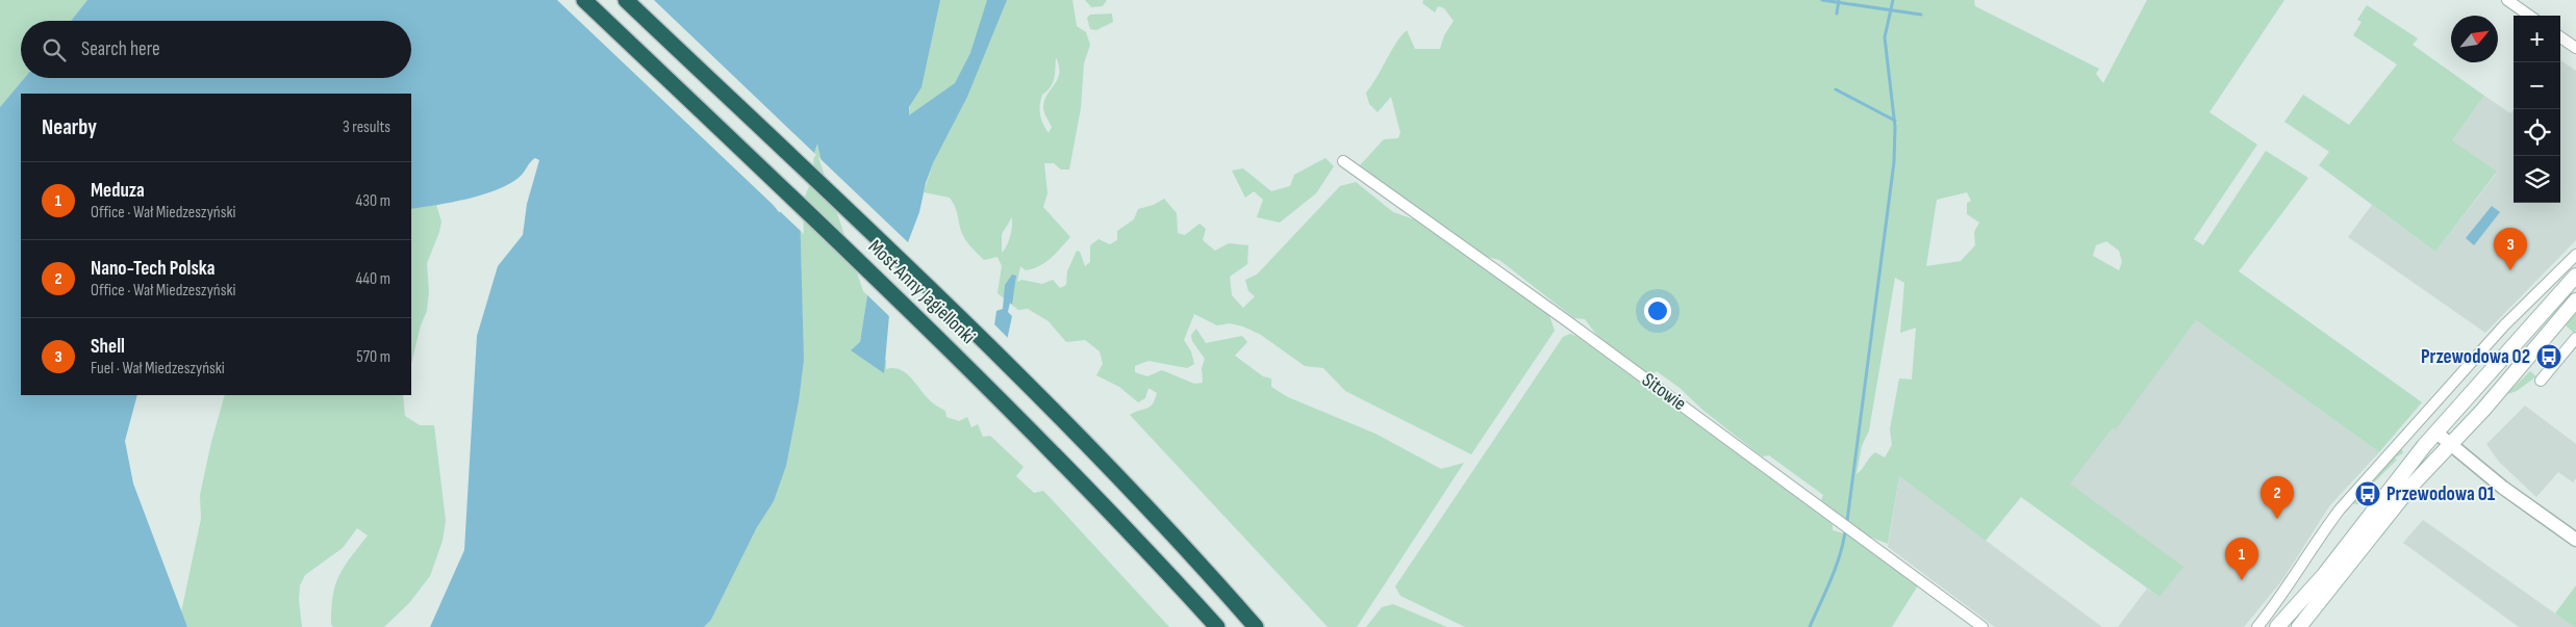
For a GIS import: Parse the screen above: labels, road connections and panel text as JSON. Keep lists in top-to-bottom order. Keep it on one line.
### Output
{"streets":{"highway":["Most Anny Jagiellonki"],"street":["Sitowie"]},"places":{"bus stop":["Przewodowa 02","Przewodowa 01"]},"north":"top right","page":{"map_buttons":["+","−"],"search":"Search here","heading":["Nearby","3 results"],"list":[{"mark":"1","name":"Meduza","note":"Office · Wał Miedzeszyński","value":"430 m"},{"mark":"2","name":"Nano-Tech Polska","note":"Office · Wał Miedzeszyński","value":"440 m"},{"mark":"3","name":"Shell","note":"Fuel · Wał Miedzeszyński","value":"570 m"}],"pins":["3","2","1"]}}
